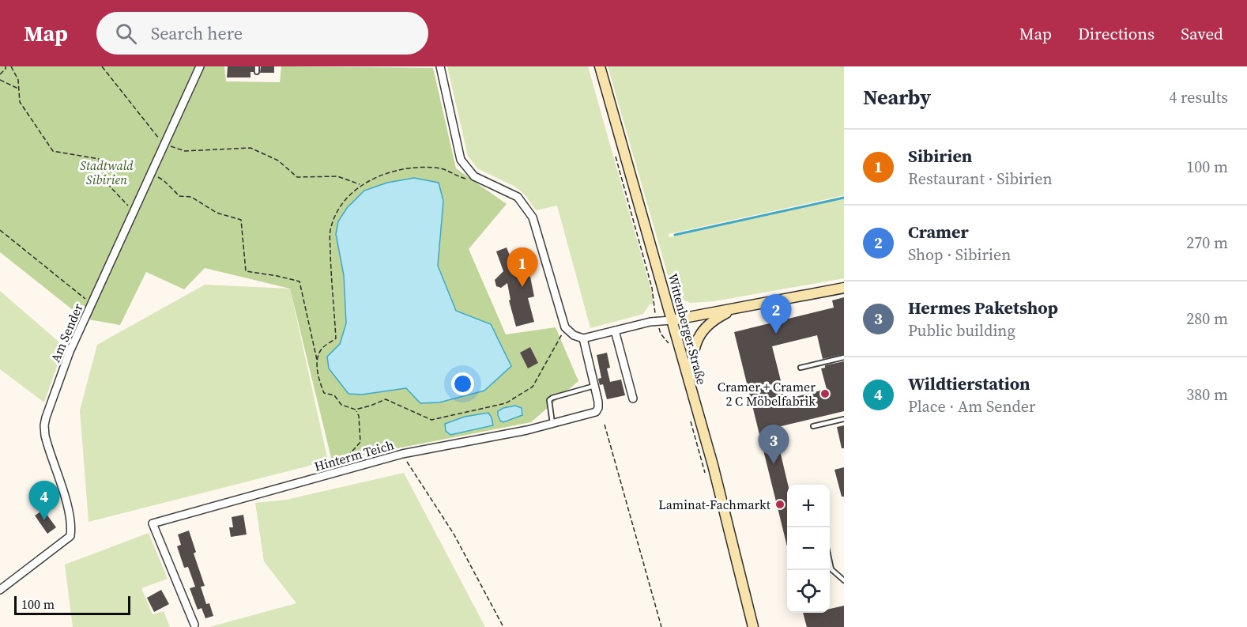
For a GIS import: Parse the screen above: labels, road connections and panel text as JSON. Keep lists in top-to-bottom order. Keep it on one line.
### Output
{"streets":{"main road":["Wittenberger Straße"],"street":["Am Sender","Hinterm Teich"]},"parks":["Stadtwald Sibirien"],"places":["Cramer + Cramer 2 C Möbelfabrik","Laminat-Fachmarkt"],"scale_bar":"100 m","page":{"header":"Map","search":"Search here","nav":["Map","Directions","Saved"],"heading":["Nearby","4 results"],"list":[{"mark":"1","name":"Sibirien","note":"Restaurant · Sibirien","value":"100 m"},{"mark":"2","name":"Cramer","note":"Shop · Sibirien","value":"270 m"},{"mark":"3","name":"Hermes Paketshop","note":"Public building","value":"280 m"},{"mark":"4","name":"Wildtierstation","note":"Place · Am Sender","value":"380 m"}],"pins":["1","2","3","4"],"map_buttons":["+","−"],"scale":"100 m"}}
